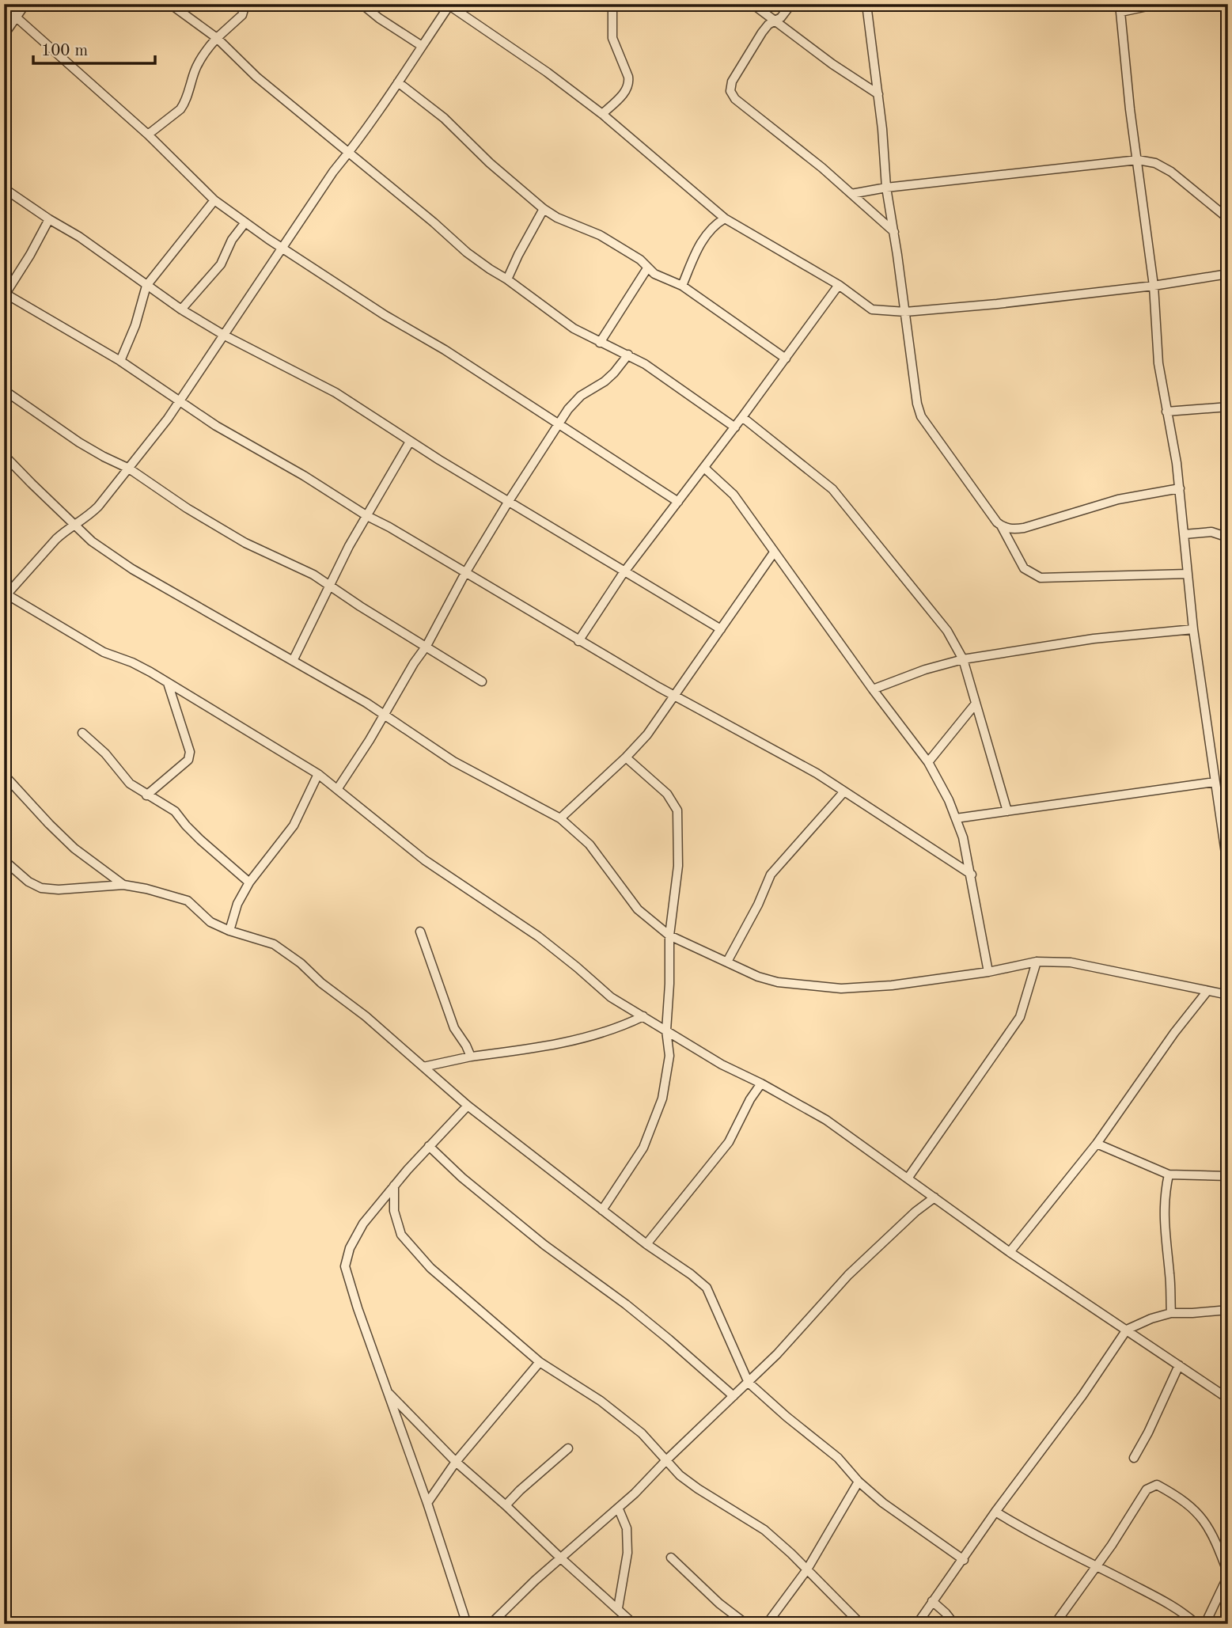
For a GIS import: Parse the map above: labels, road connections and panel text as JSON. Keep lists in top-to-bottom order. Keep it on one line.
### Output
{"scale_bar":"100 m"}
